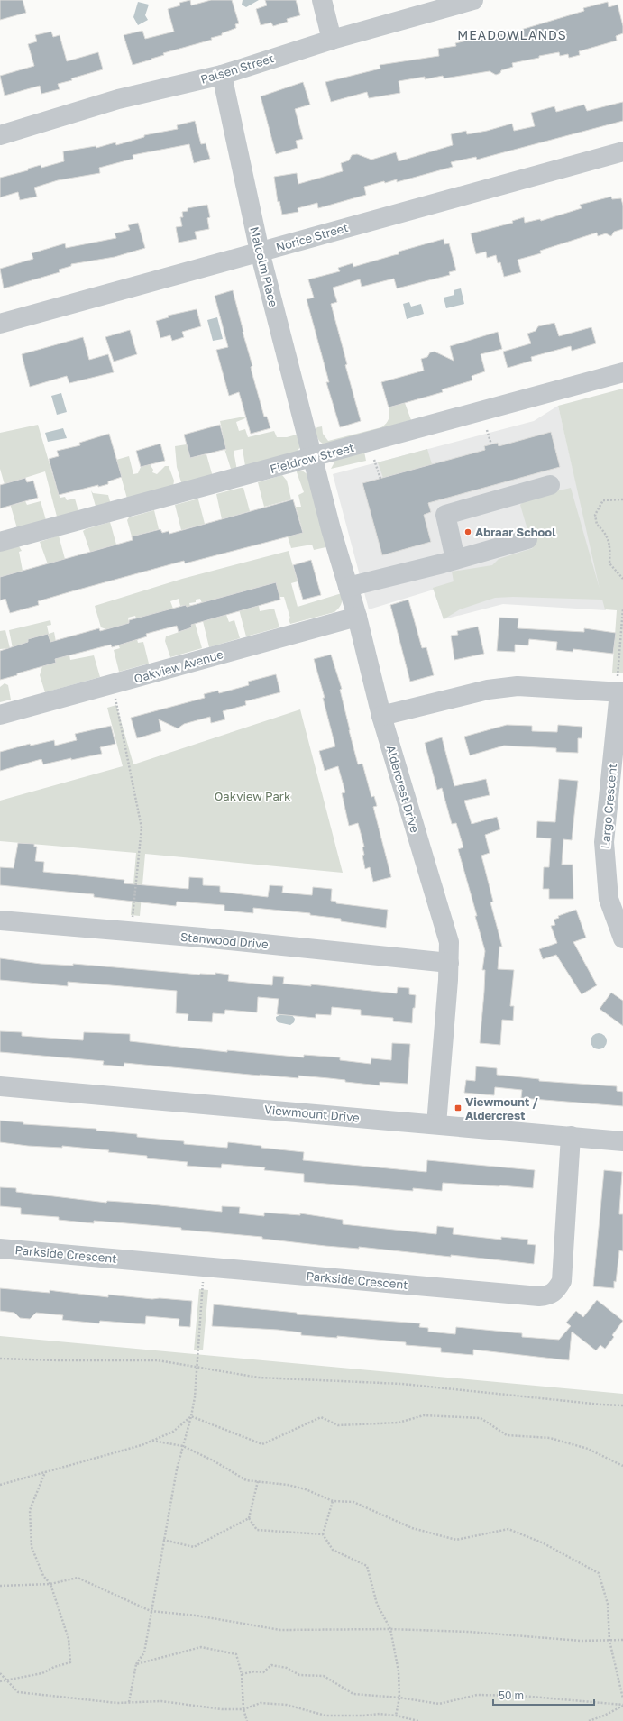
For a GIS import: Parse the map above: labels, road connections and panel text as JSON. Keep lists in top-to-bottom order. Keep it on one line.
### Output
{"streets":{"street":["Palsen Street","Norice Street","Malcolm Place","Fieldrow Street","Oakview Avenue","Aldercrest Drive","Largo Crescent","Stanwood Drive","Viewmount Drive","Parkside Crescent"]},"crossings":[["Palsen Street","Malcolm Place"],["Norice Street","Malcolm Place"],["Malcolm Place","Fieldrow Street"],["Malcolm Place","Aldercrest Drive"],["Fieldrow Street","Aldercrest Drive"],["Oakview Avenue","Aldercrest Drive"],["Aldercrest Drive","Stanwood Drive"],["Aldercrest Drive","Viewmount Drive"],["Viewmount Drive","Parkside Crescent"]],"districts":["MEADOWLANDS"],"parks":["Oakview Park"],"places":{"other":["Abraar School"],"transit":["Viewmount / Aldercrest"]},"scale_bar":"50 m"}
